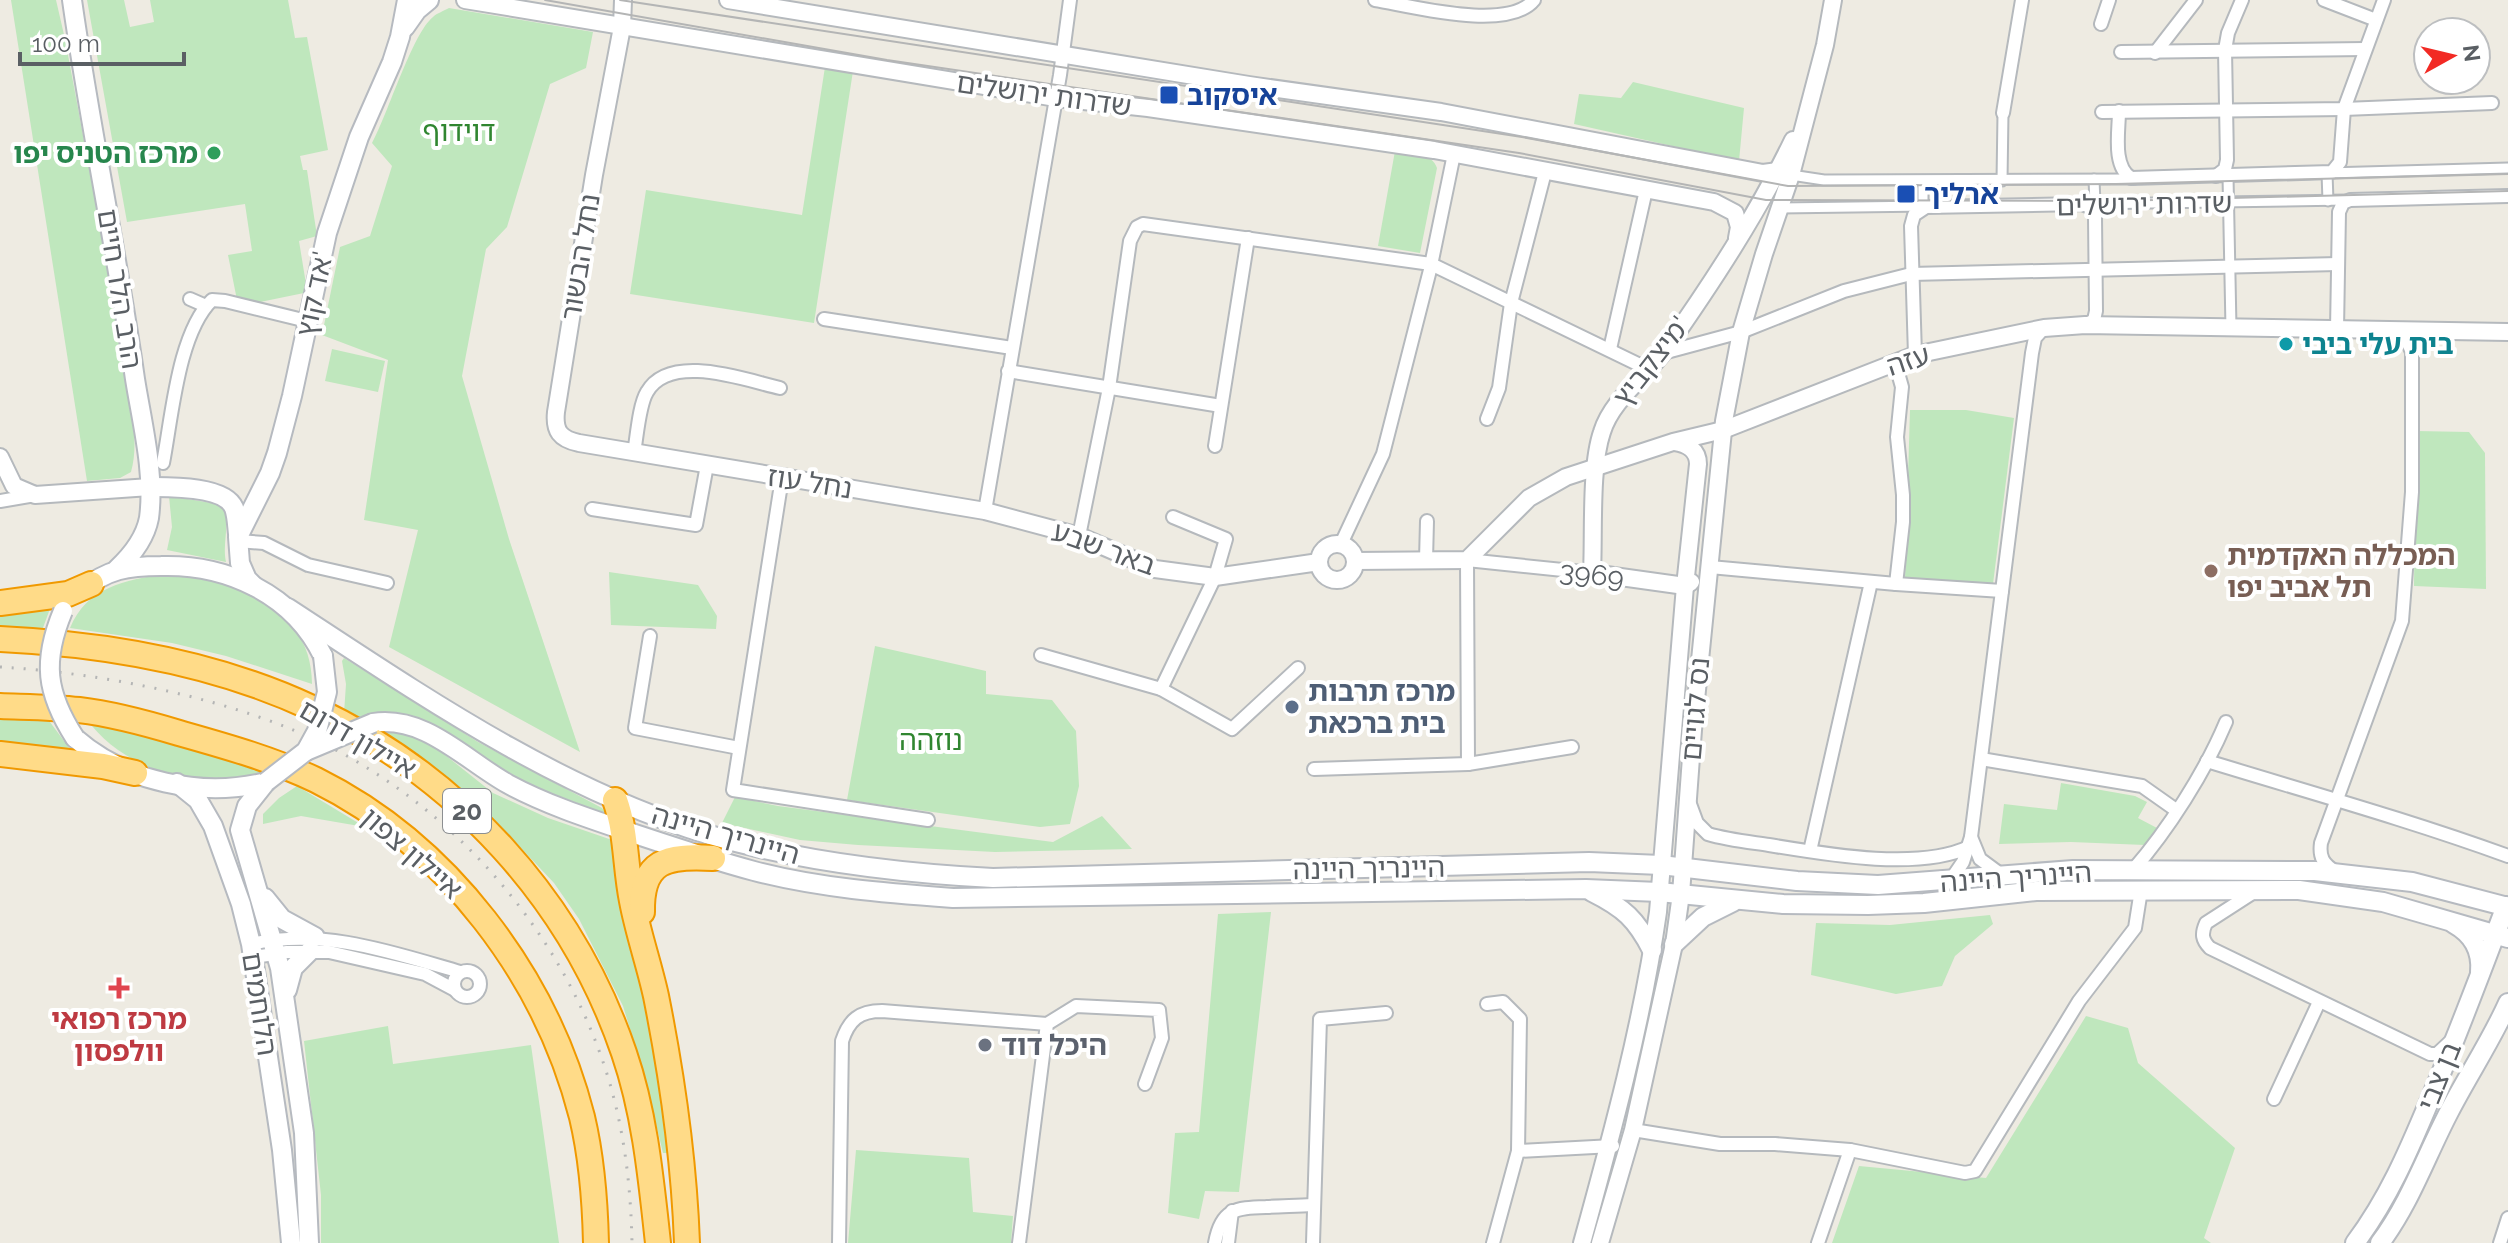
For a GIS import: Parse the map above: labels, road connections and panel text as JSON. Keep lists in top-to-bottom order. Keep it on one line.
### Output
{"streets":{"highway":["איילון דרום","20","איילון צפון"],"main road":["הרב הלר חיים","אד קוץ'","היינריך היינה","הלוחמים","בן צבי"],"street":["שדרות ירושלים","נחל הבשור","עזה","מיצקביץ'","נחל עוז","באר שבע","3969","נס לגויים"]},"crossings":[["שדרות ירושלים","נחל הבשור"],["שדרות ירושלים","מיצקביץ'"],["שדרות ירושלים","נס לגויים"],["נחל הבשור","נחל עוז"],["הרב הלר חיים","היינריך היינה"],["הרב הלר חיים","הלוחמים"],["עזה","מיצקביץ'"],["עזה","3969"],["עזה","נס לגויים"],["מיצקביץ'","3969"],["מיצקביץ'","נס לגויים"],["נחל עוז","באר שבע"],["3969","נס לגויים"],["נס לגויים","היינריך היינה"],["היינריך היינה","הלוחמים"],["היינריך היינה","בן צבי"]],"parks":["דוידוף","נוזהה"],"places":{"transit":["איסקוב","ארליך"],"other":["מרכז הטניס יפו","בית עלי ביבי","המכללה האקדמית תל אביב יפו","מרכז תרבות בית ברכאת","היכל דוד"],"health":["מרכז רפואי וולפסון"]},"scale_bar":"100 m","north":"right"}
